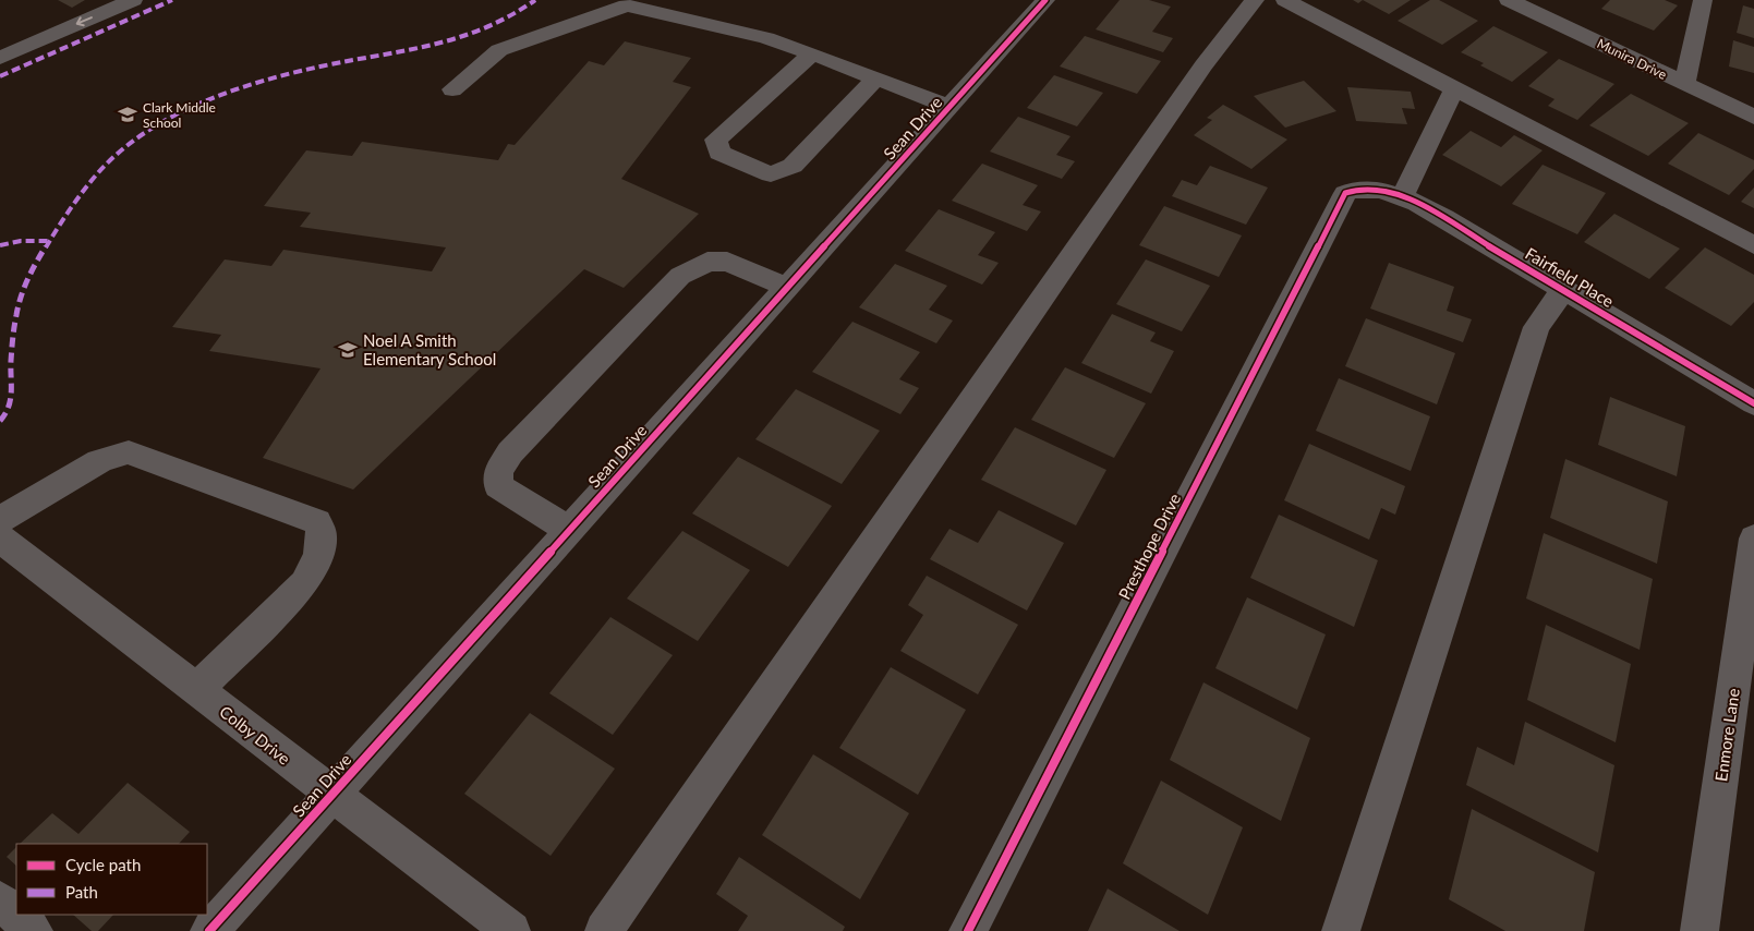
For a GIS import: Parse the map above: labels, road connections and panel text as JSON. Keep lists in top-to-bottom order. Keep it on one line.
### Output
{"streets":{"street":["Munira Drive","Sean Drive","Fairfield Place","Presthope Drive","Colby Drive","Enmore Lane"]},"crossings":[["Sean Drive","Colby Drive"],["Fairfield Place","Presthope Drive"]],"places":{"school or university":["Clark Middle School","Noel A Smith Elementary School"]},"legend":["Cycle path","Path"]}
